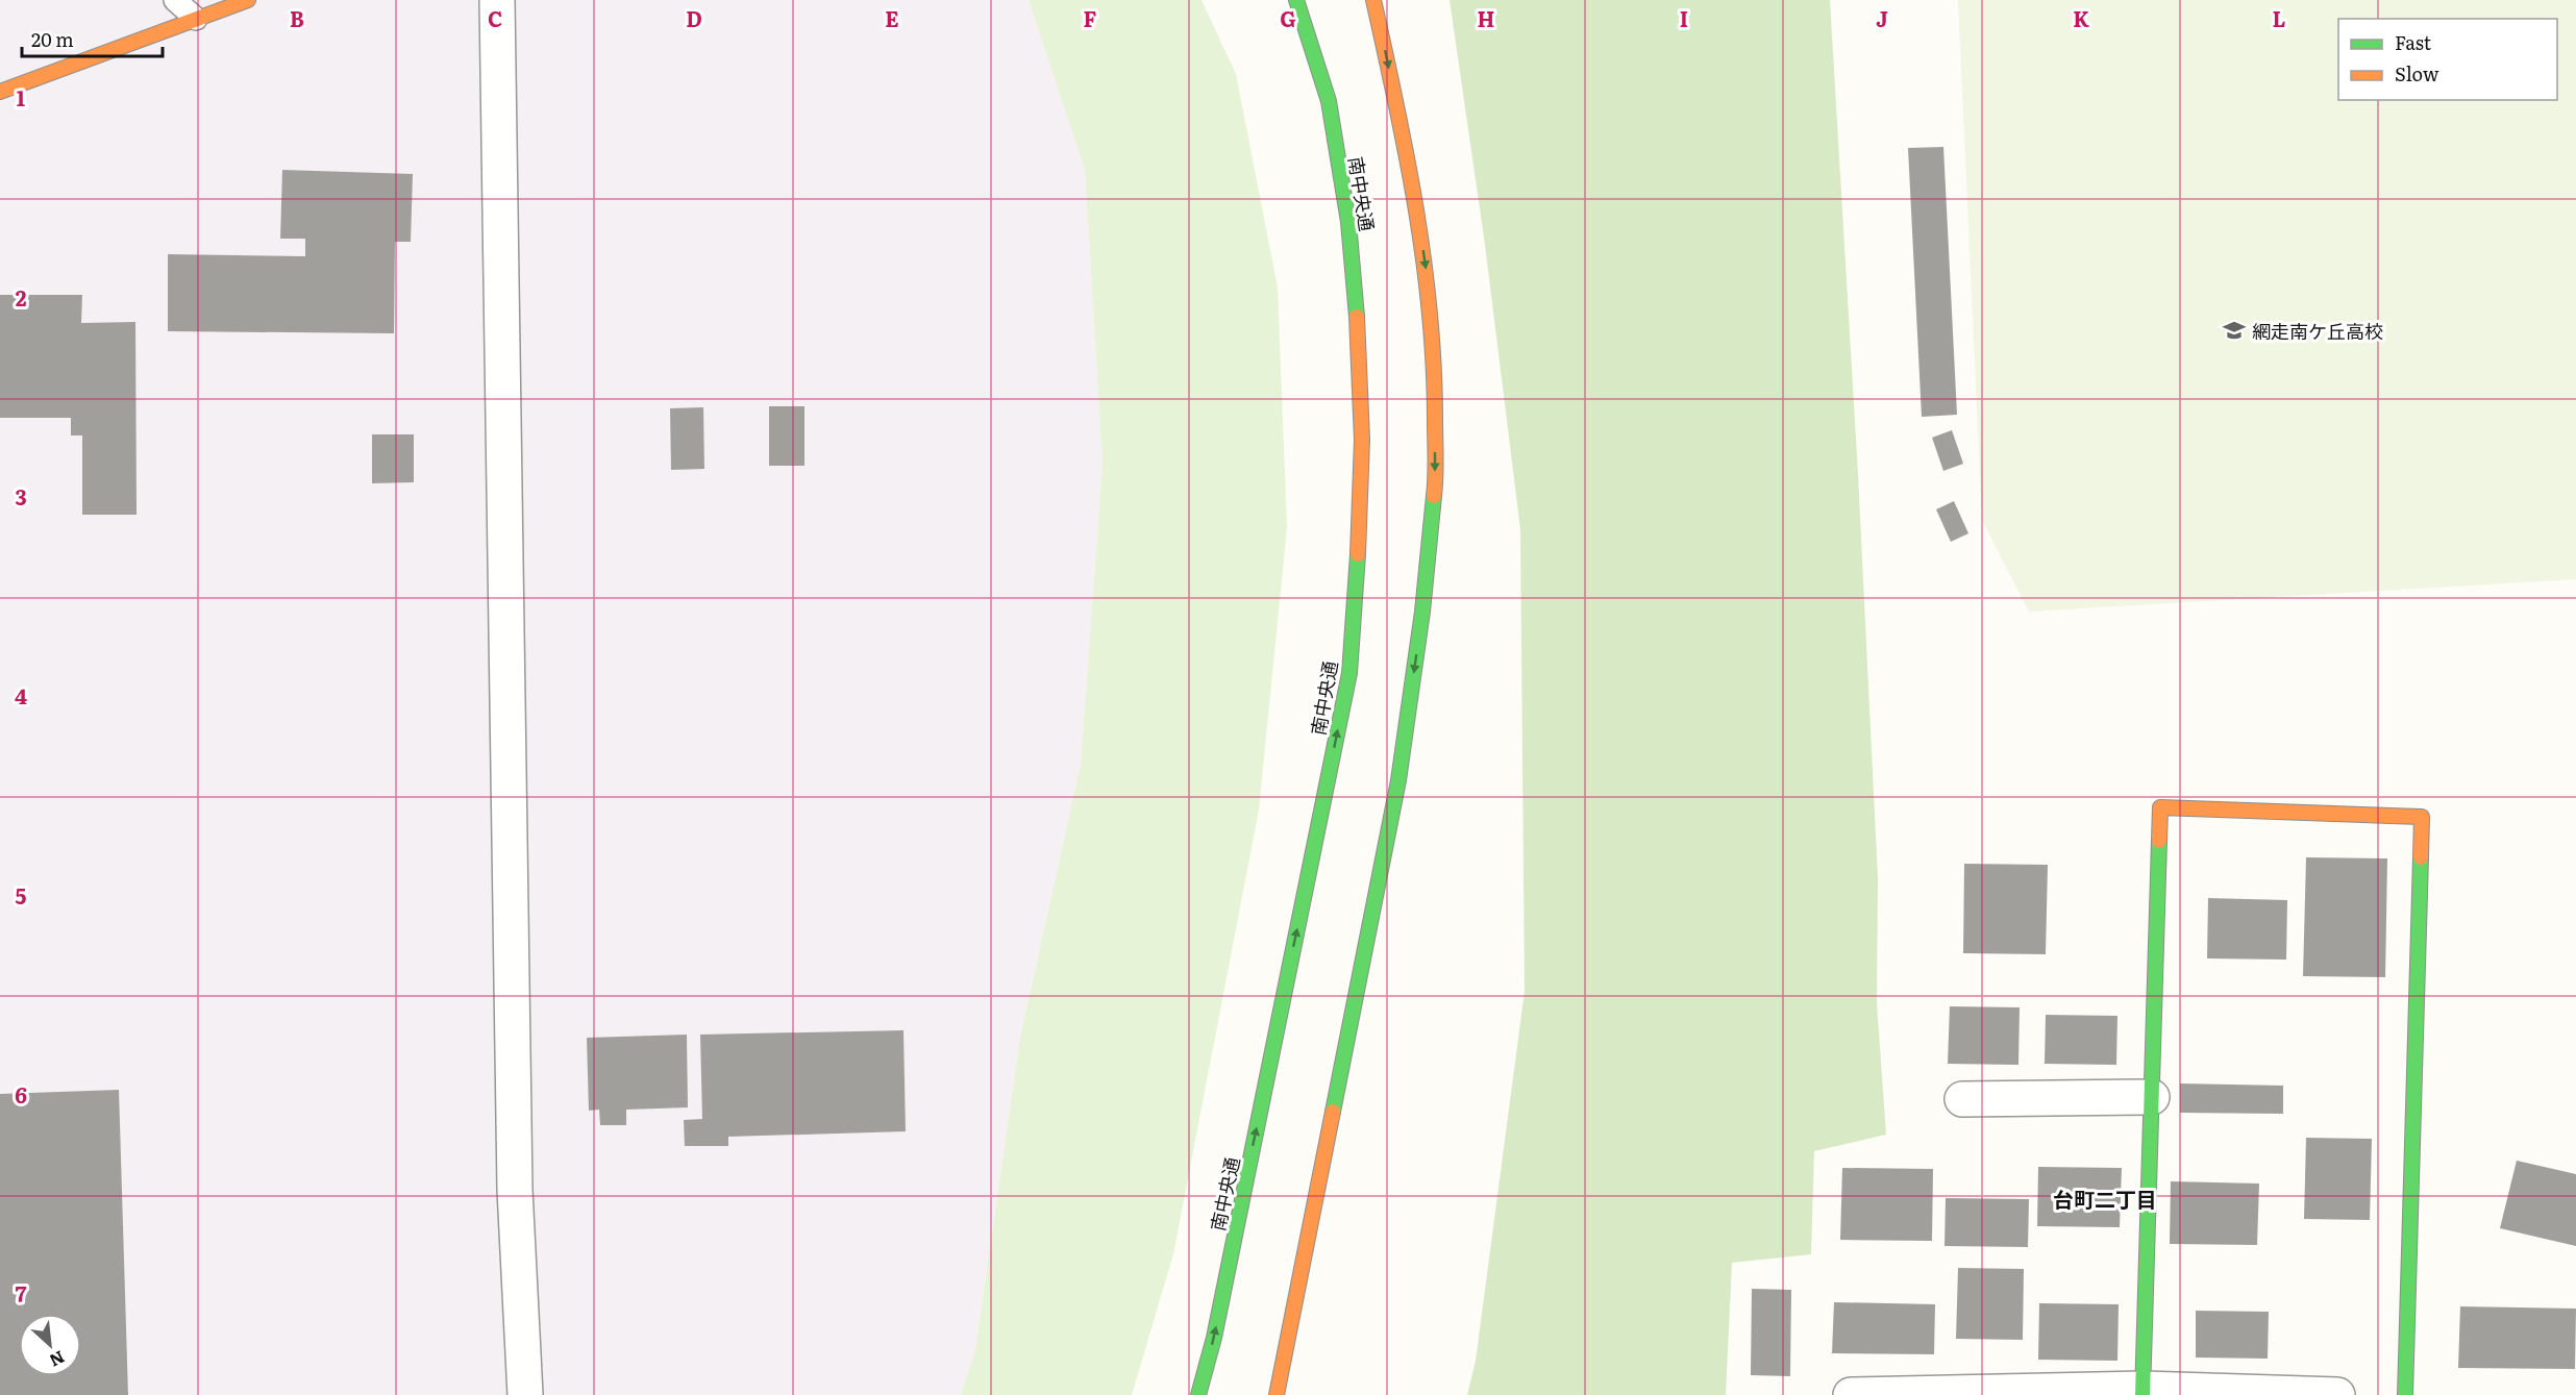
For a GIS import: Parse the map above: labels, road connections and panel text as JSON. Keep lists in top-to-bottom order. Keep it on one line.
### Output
{"streets":{"main road":["南中央通"]},"districts":["台町二丁目"],"places":{"school or university":["網走南ケ丘高校"]},"legend":["Fast","Slow"],"scale_bar":"20 m","north":"bottom right","grid":{"columns":["B","C","D","E","F","G","H","I","J","K","L"],"rows":["1","2","3","4","5","6","7"]}}
